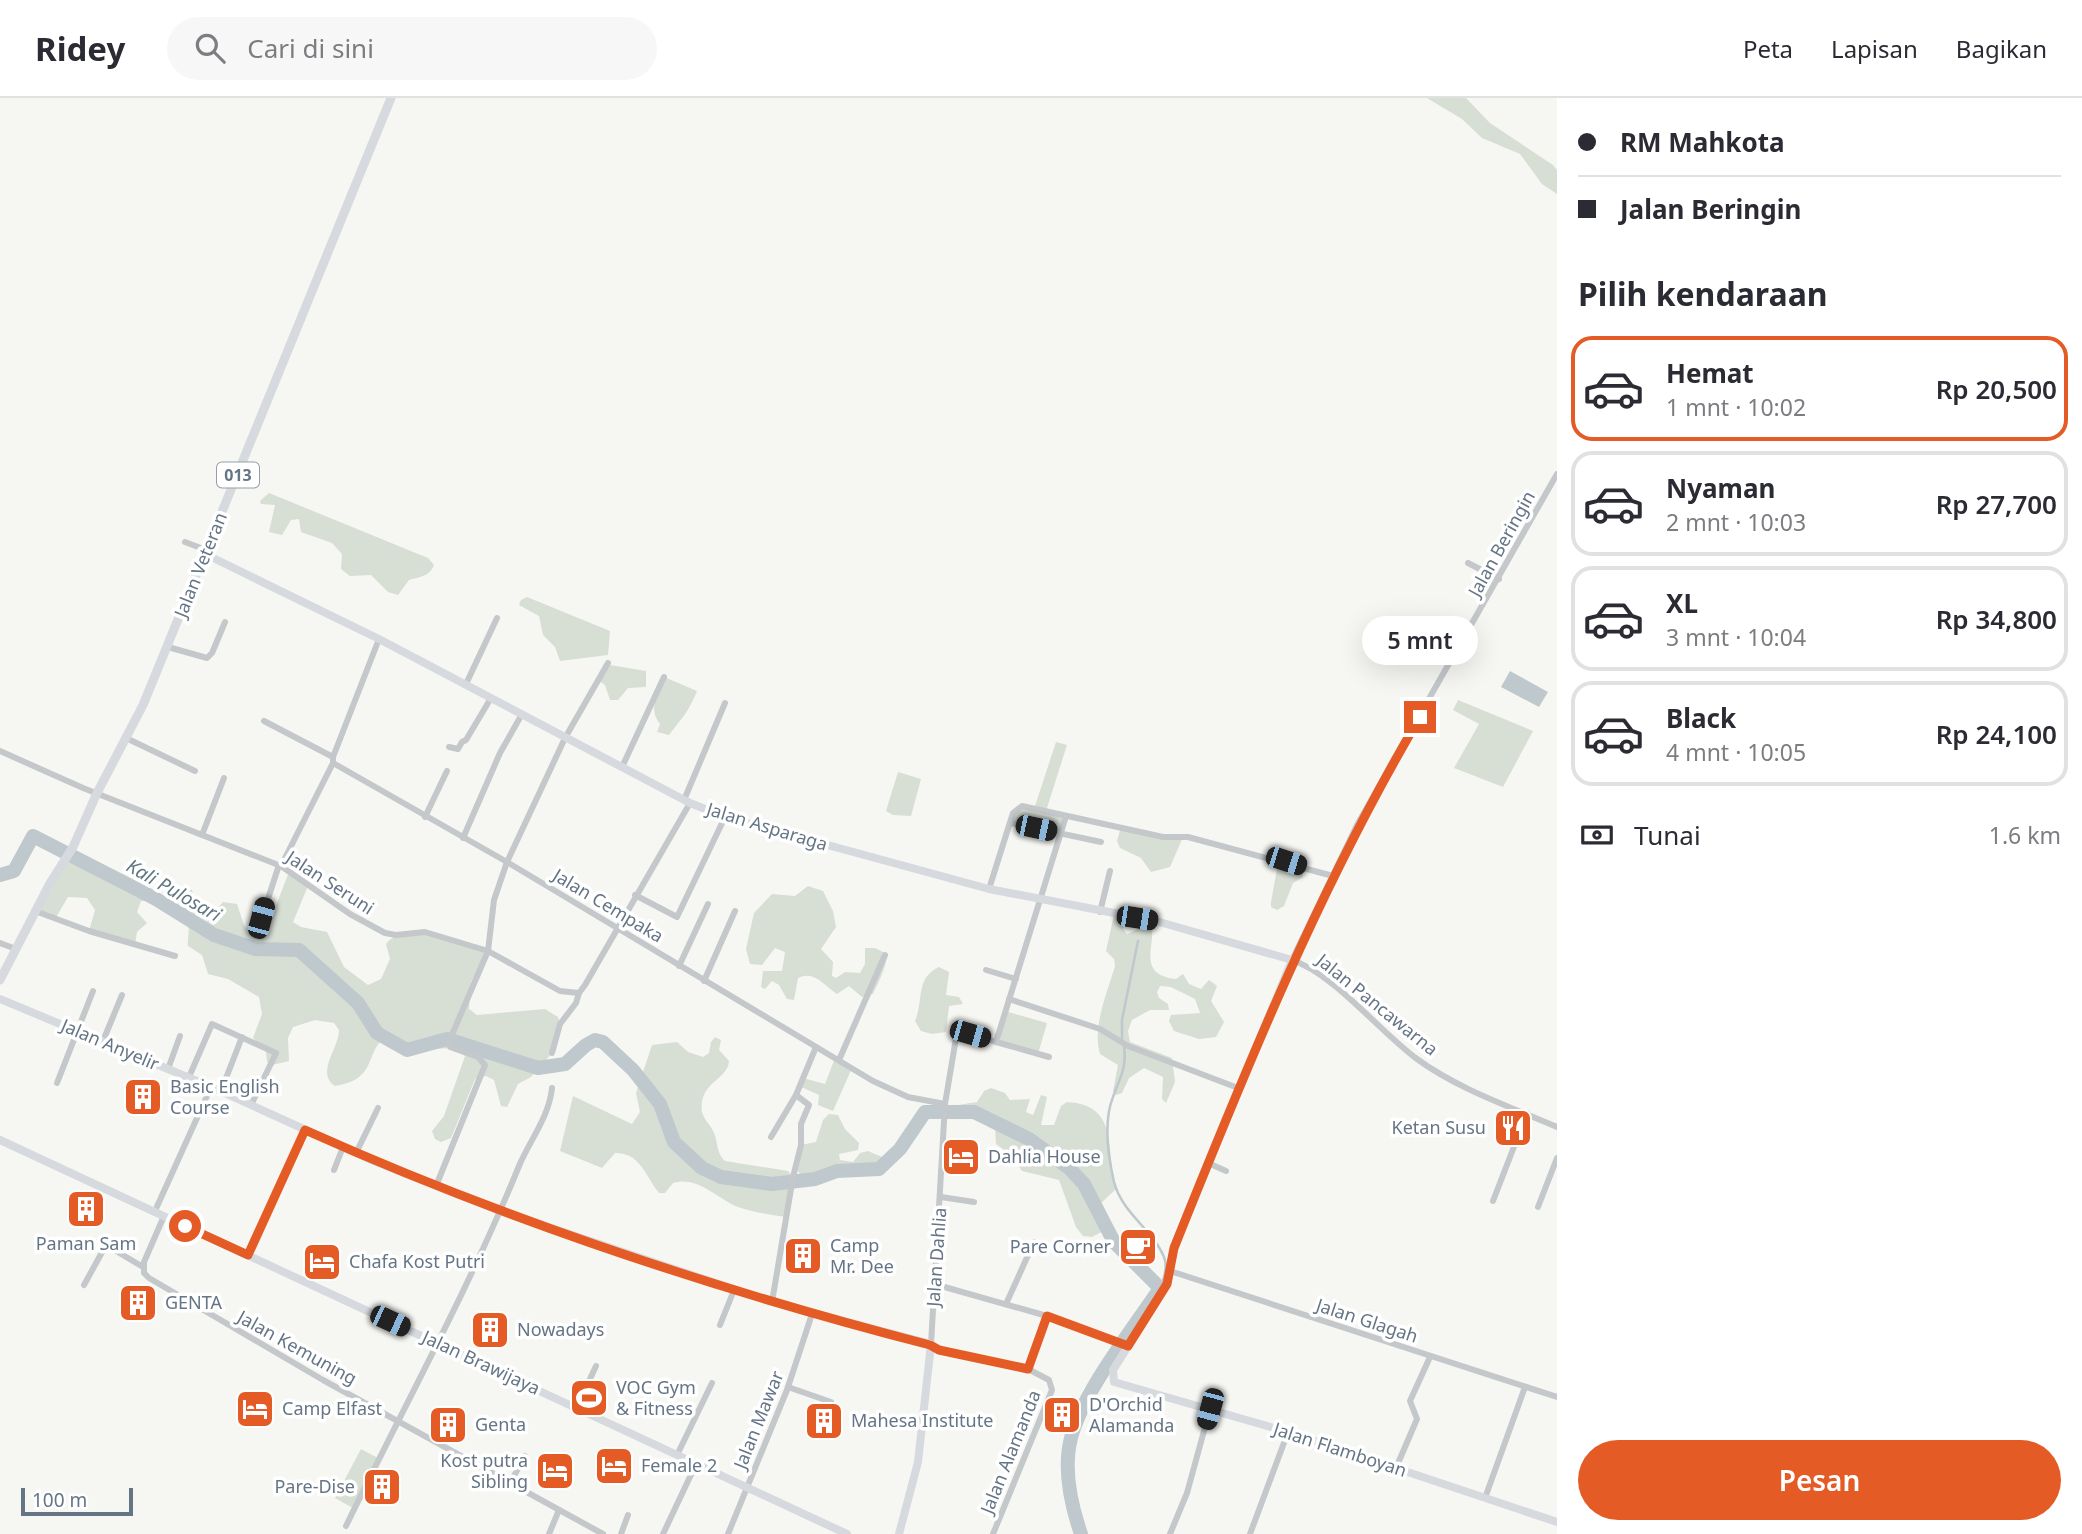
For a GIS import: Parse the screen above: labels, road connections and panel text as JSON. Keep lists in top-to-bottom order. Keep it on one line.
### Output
{"streets":{"main road":["013","Jalan Veteran"],"street":["Jalan Beringin","Jalan Asparaga","Jalan Seruni","Jalan Cempaka","Jalan Pancawarna","Jalan Anyelir","Jalan Dahlia","Jalan Glagah","Jalan Kemuning","Jalan Brawijaya","Jalan Mawar","Jalan Flamboyan","Jalan Alamanda"]},"crossings":[["Jalan Beringin","Jalan Asparaga"],["Jalan Beringin","Jalan Pancawarna"],["Jalan Veteran","Jalan Asparaga"],["Jalan Veteran","Jalan Seruni"],["Jalan Asparaga","Jalan Pancawarna"],["Jalan Cempaka","Jalan Dahlia"],["Jalan Anyelir","Jalan Dahlia"],["Jalan Anyelir","Jalan Mawar"],["Jalan Anyelir","Jalan Alamanda"],["Jalan Dahlia","Jalan Alamanda"],["Jalan Brawijaya","Jalan Mawar"]],"water":["Kali Pulosari"],"places":{"building":["Basic English Course","Paman Sam","Camp Mr. Dee","GENTA","Nowadays","D'Orchid Alamanda","Mahesa Institute","Genta","Pare-Dise"],"restaurant":["Ketan Susu"],"hotel":["Dahlia House","Chafa Kost Putri","Camp Elfast","Female 2","Kost putra Sibling"],"cafe":["Pare Corner"],"sports":["VOC Gym & Fitness"]},"scale_bar":"100 m","page":{"header":"Ridey","search":"Cari di sini","nav":["Peta","Lapisan","Bagikan"],"banner":["RM Mahkota","Jalan Beringin"],"heading":"Pilih kendaraan","list":[{"name":"Hemat","note":"1 mnt · 10:02","value":"Rp 20,500"},{"name":"Nyaman","note":"2 mnt · 10:03","value":"Rp 27,700"},{"name":"XL","note":"3 mnt · 10:04","value":"Rp 34,800"},{"name":"Black","note":"4 mnt · 10:05","value":"Rp 24,100"}],"bubble":"5 mnt","pay":["Tunai","1.6 km"],"buttons":"Pesan","scale":"100 m"}}
